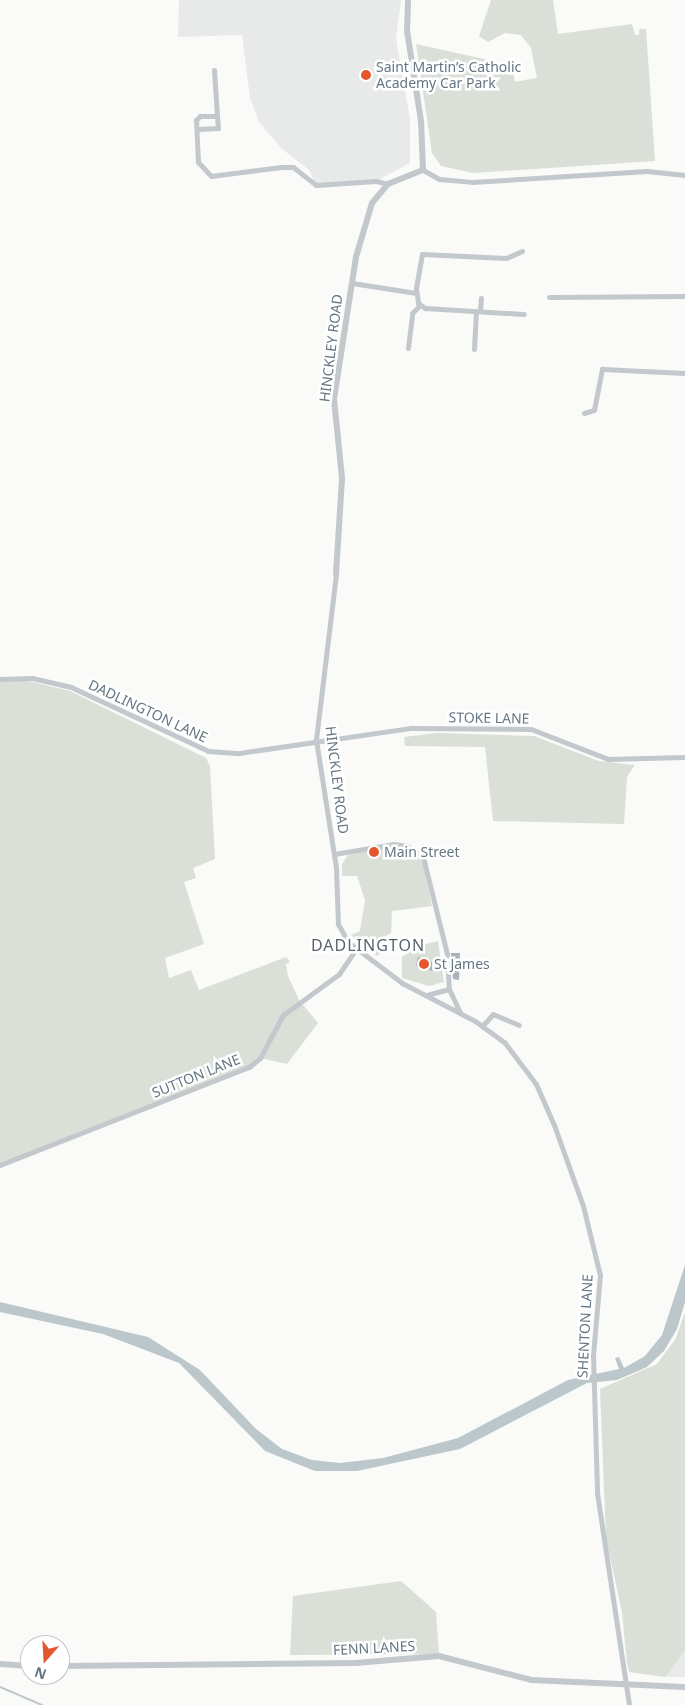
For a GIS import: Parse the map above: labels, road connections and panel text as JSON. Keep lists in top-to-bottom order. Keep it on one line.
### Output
{"streets":{"street":["HINCKLEY ROAD","DADLINGTON LANE","STOKE LANE","SUTTON LANE","SHENTON LANE","FENN LANES"]},"crossings":[["HINCKLEY ROAD","DADLINGTON LANE"],["HINCKLEY ROAD","STOKE LANE"],["DADLINGTON LANE","STOKE LANE"],["SHENTON LANE","FENN LANES"]],"districts":["DADLINGTON"],"places":["Saint Martin’s Catholic Academy Car Park","Main Street","St James"],"north":"bottom"}
